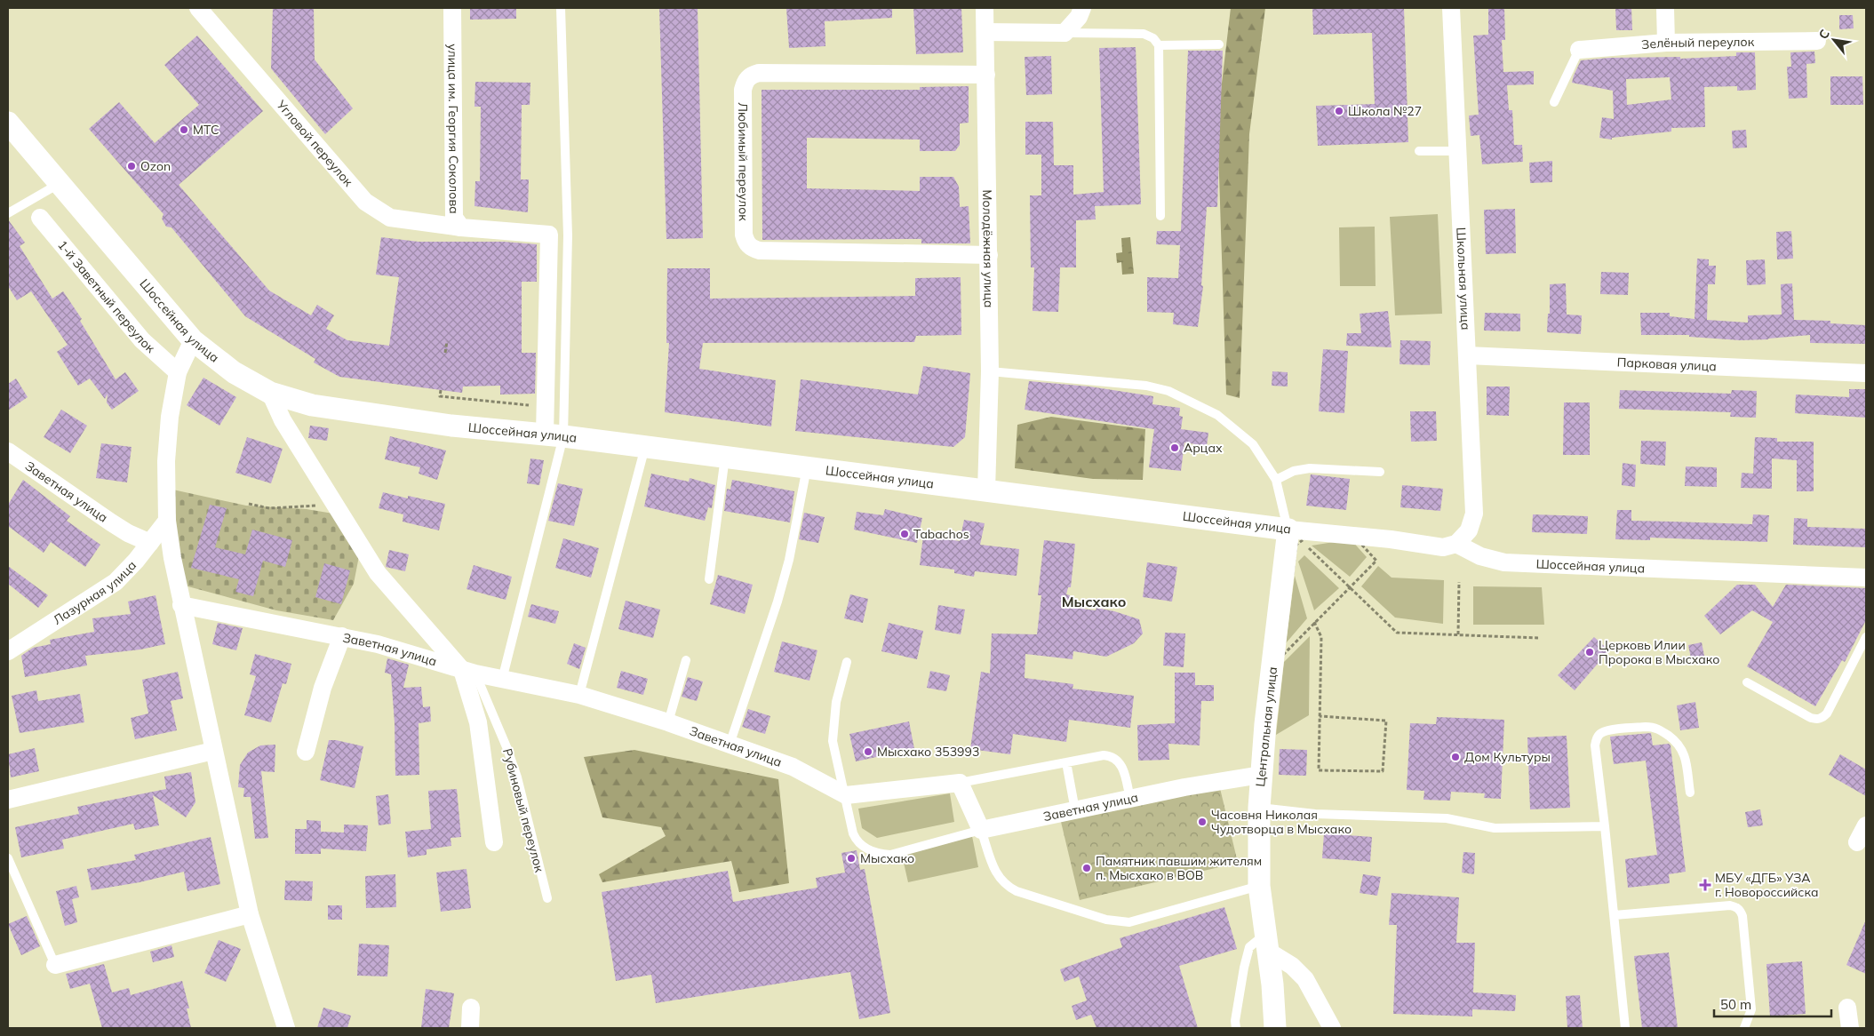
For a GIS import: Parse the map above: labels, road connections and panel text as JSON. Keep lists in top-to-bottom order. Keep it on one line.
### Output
{"streets":{"street":["Зелёный переулок","улица им. Георгия Соколова","Угловой переулок","Любимый переулок","Молодёжная улица","Школьная улица","1-й Заветный переулок","Шоссейная улица","Парковая улица","Заветная улица","Лазурная улица","Центральная улица"],"lane":["Рубиновый переулок"]},"crossings":[["улица им. Георгия Соколова","Угловой переулок"],["Любимый переулок","Молодёжная улица"],["Молодёжная улица","Шоссейная улица"],["Школьная улица","Шоссейная улица"],["Школьная улица","Парковая улица"],["Шоссейная улица","Центральная улица"],["Заветная улица","Лазурная улица"],["Заветная улица","Центральная улица"],["Заветная улица","Рубиновый переулок"]],"districts":["Мысхако"],"places":{"other":["Школа №27","МТС","Ozon","Арцах","Tabachos","Церковь Илии Пророка в Мысхако","Мысхако 353993","Дом Культуры","Часовня Николая Чудотворца в Мысхако","Мысхако","Памятник павшим жителям п. Мысхако в ВОВ"],"health":["МБУ «ДГБ» УЗА г. Новороссийска"]},"scale_bar":"50 m","north":"top left"}
